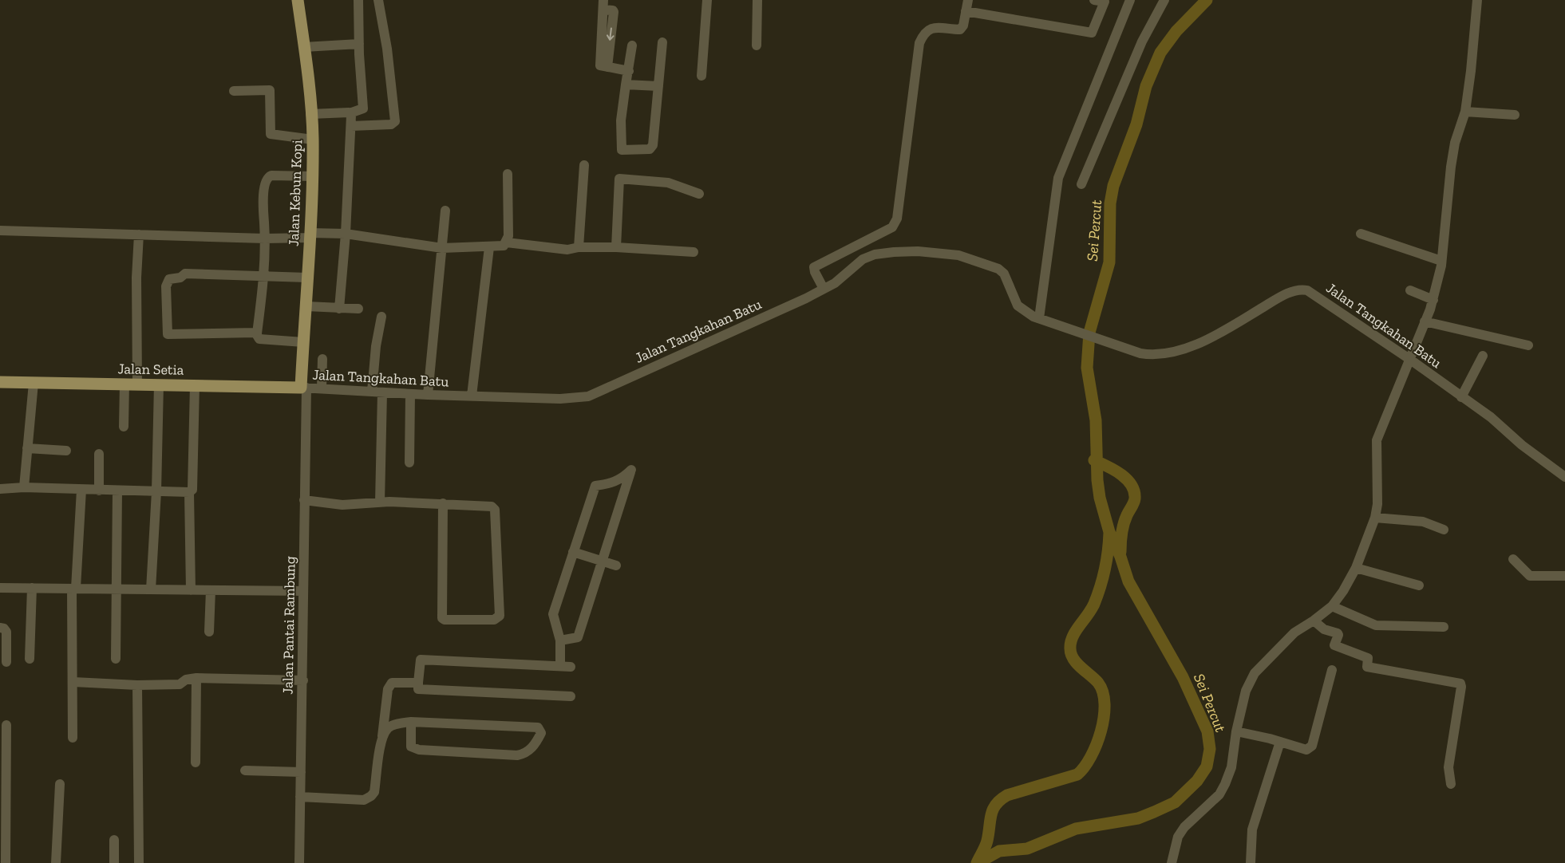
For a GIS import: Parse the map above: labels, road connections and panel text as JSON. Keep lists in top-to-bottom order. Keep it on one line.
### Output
{"streets":{"main road":["Jalan Kebun Kopi","Jalan Setia"],"street":["Jalan Tangkahan Batu","Jalan Pantai Rambung"]},"crossings":[["Jalan Kebun Kopi","Jalan Tangkahan Batu"],["Jalan Kebun Kopi","Jalan Setia"],["Jalan Kebun Kopi","Jalan Pantai Rambung"],["Jalan Tangkahan Batu","Jalan Setia"],["Jalan Tangkahan Batu","Jalan Pantai Rambung"],["Jalan Setia","Jalan Pantai Rambung"]],"water":["Sei Percut"]}
